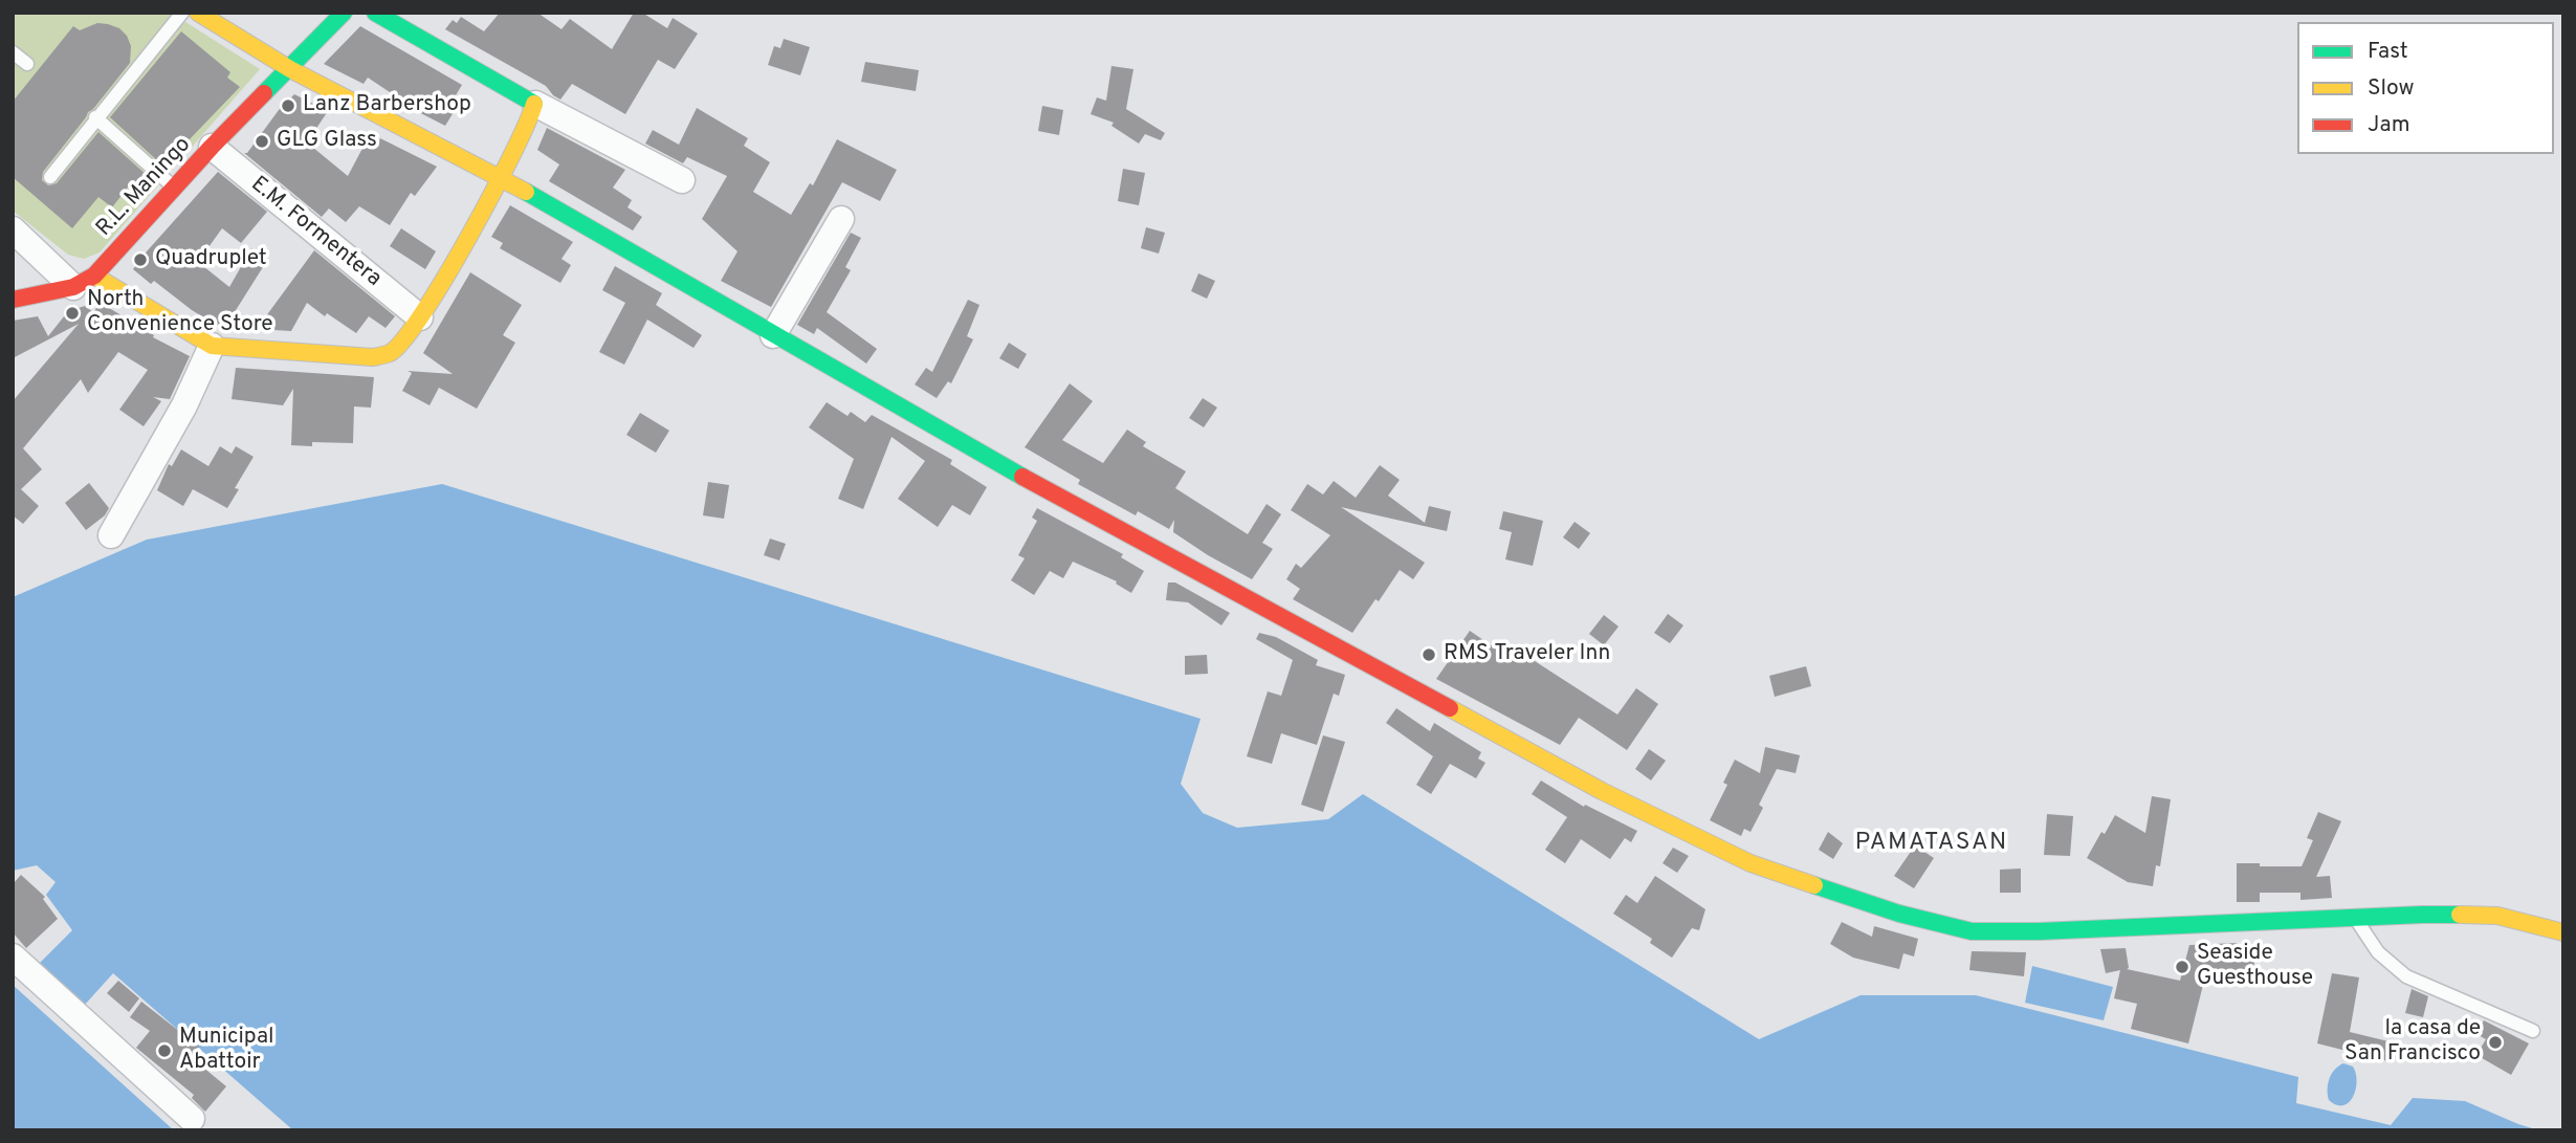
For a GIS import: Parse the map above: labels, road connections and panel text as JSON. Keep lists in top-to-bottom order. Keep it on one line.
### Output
{"streets":{"main road":["R.L. Maningo"],"street":["E.M. Formentera"]},"crossings":[["R.L. Maningo","E.M. Formentera"]],"districts":["PAMATASAN"],"places":["Lanz Barbershop","GLG Glass","Quadruplet","North Convenience Store","RMS Traveler Inn","Seaside Guesthouse","la casa de San Francisco","Municipal Abattoir"],"legend":["Fast","Slow","Jam"]}
